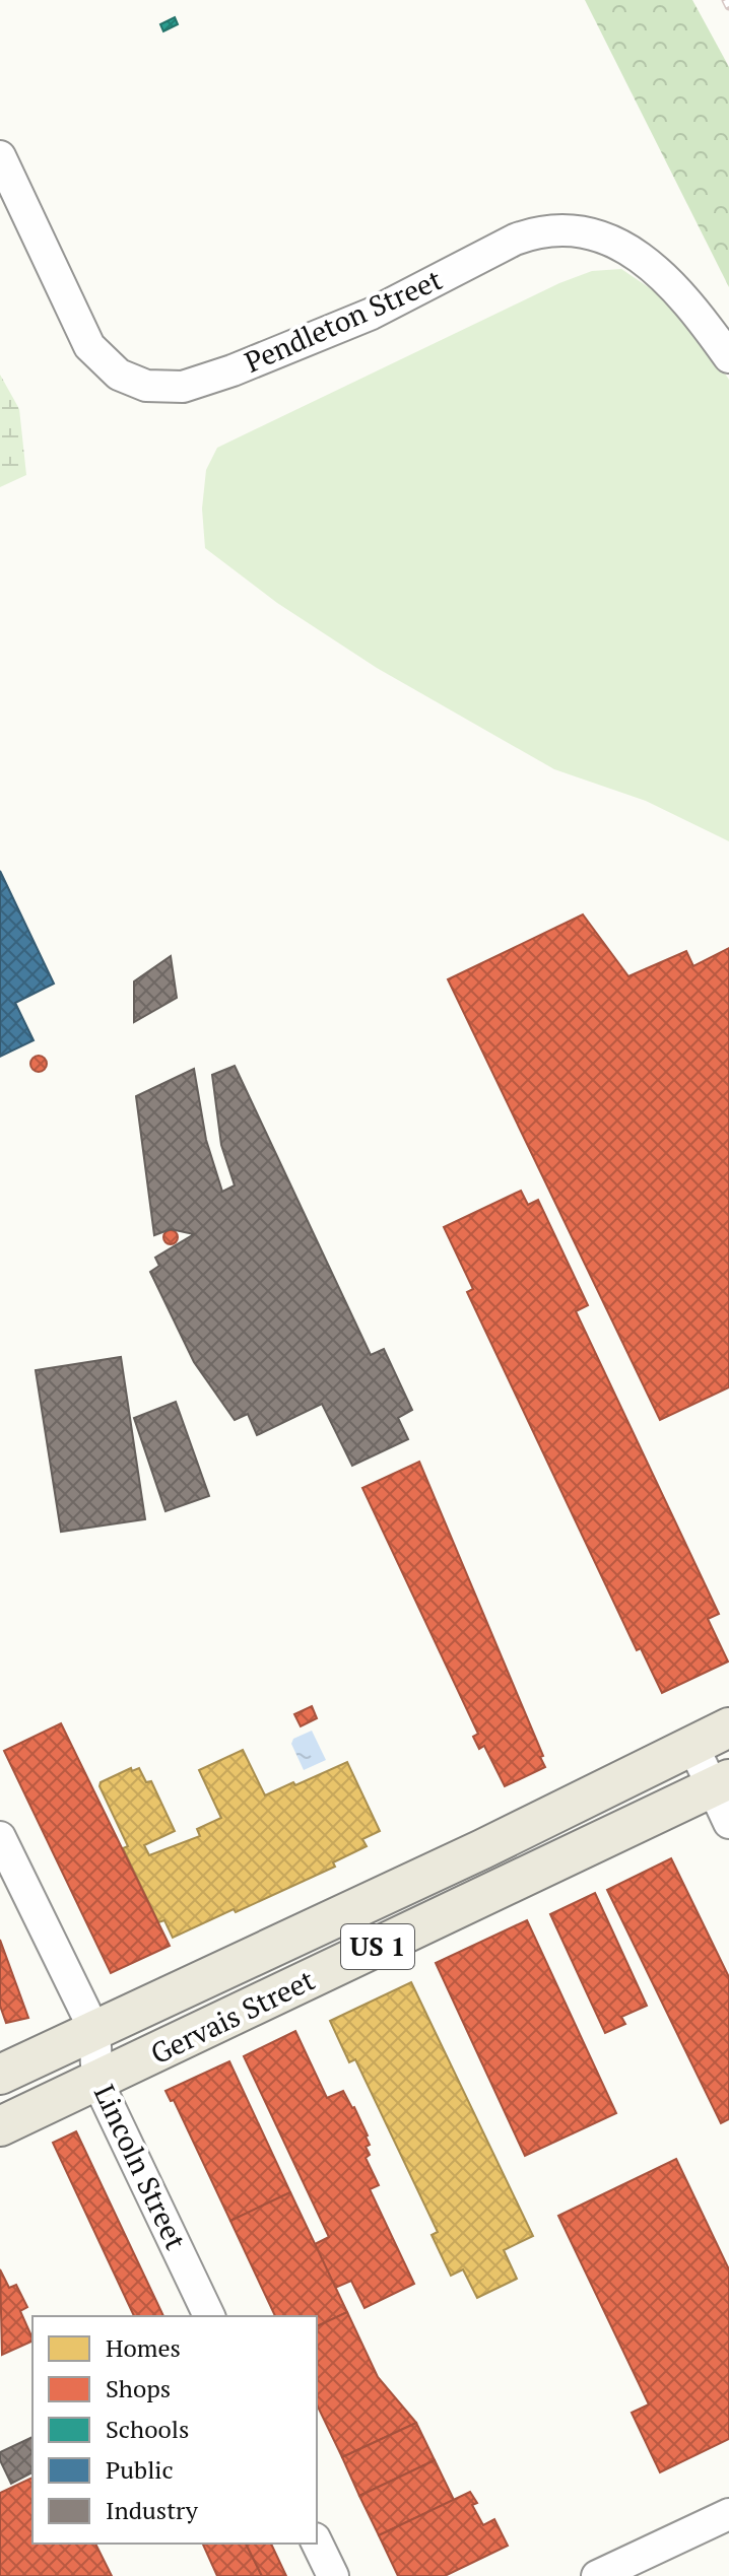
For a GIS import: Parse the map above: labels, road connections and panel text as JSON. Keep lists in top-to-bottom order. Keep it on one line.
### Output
{"streets":{"main road":["US 1","Gervais Street"],"street":["Pendleton Street","Lincoln Street"]},"crossings":[["Gervais Street","Lincoln Street"]],"legend":["Homes","Shops","Schools","Public","Industry"]}
